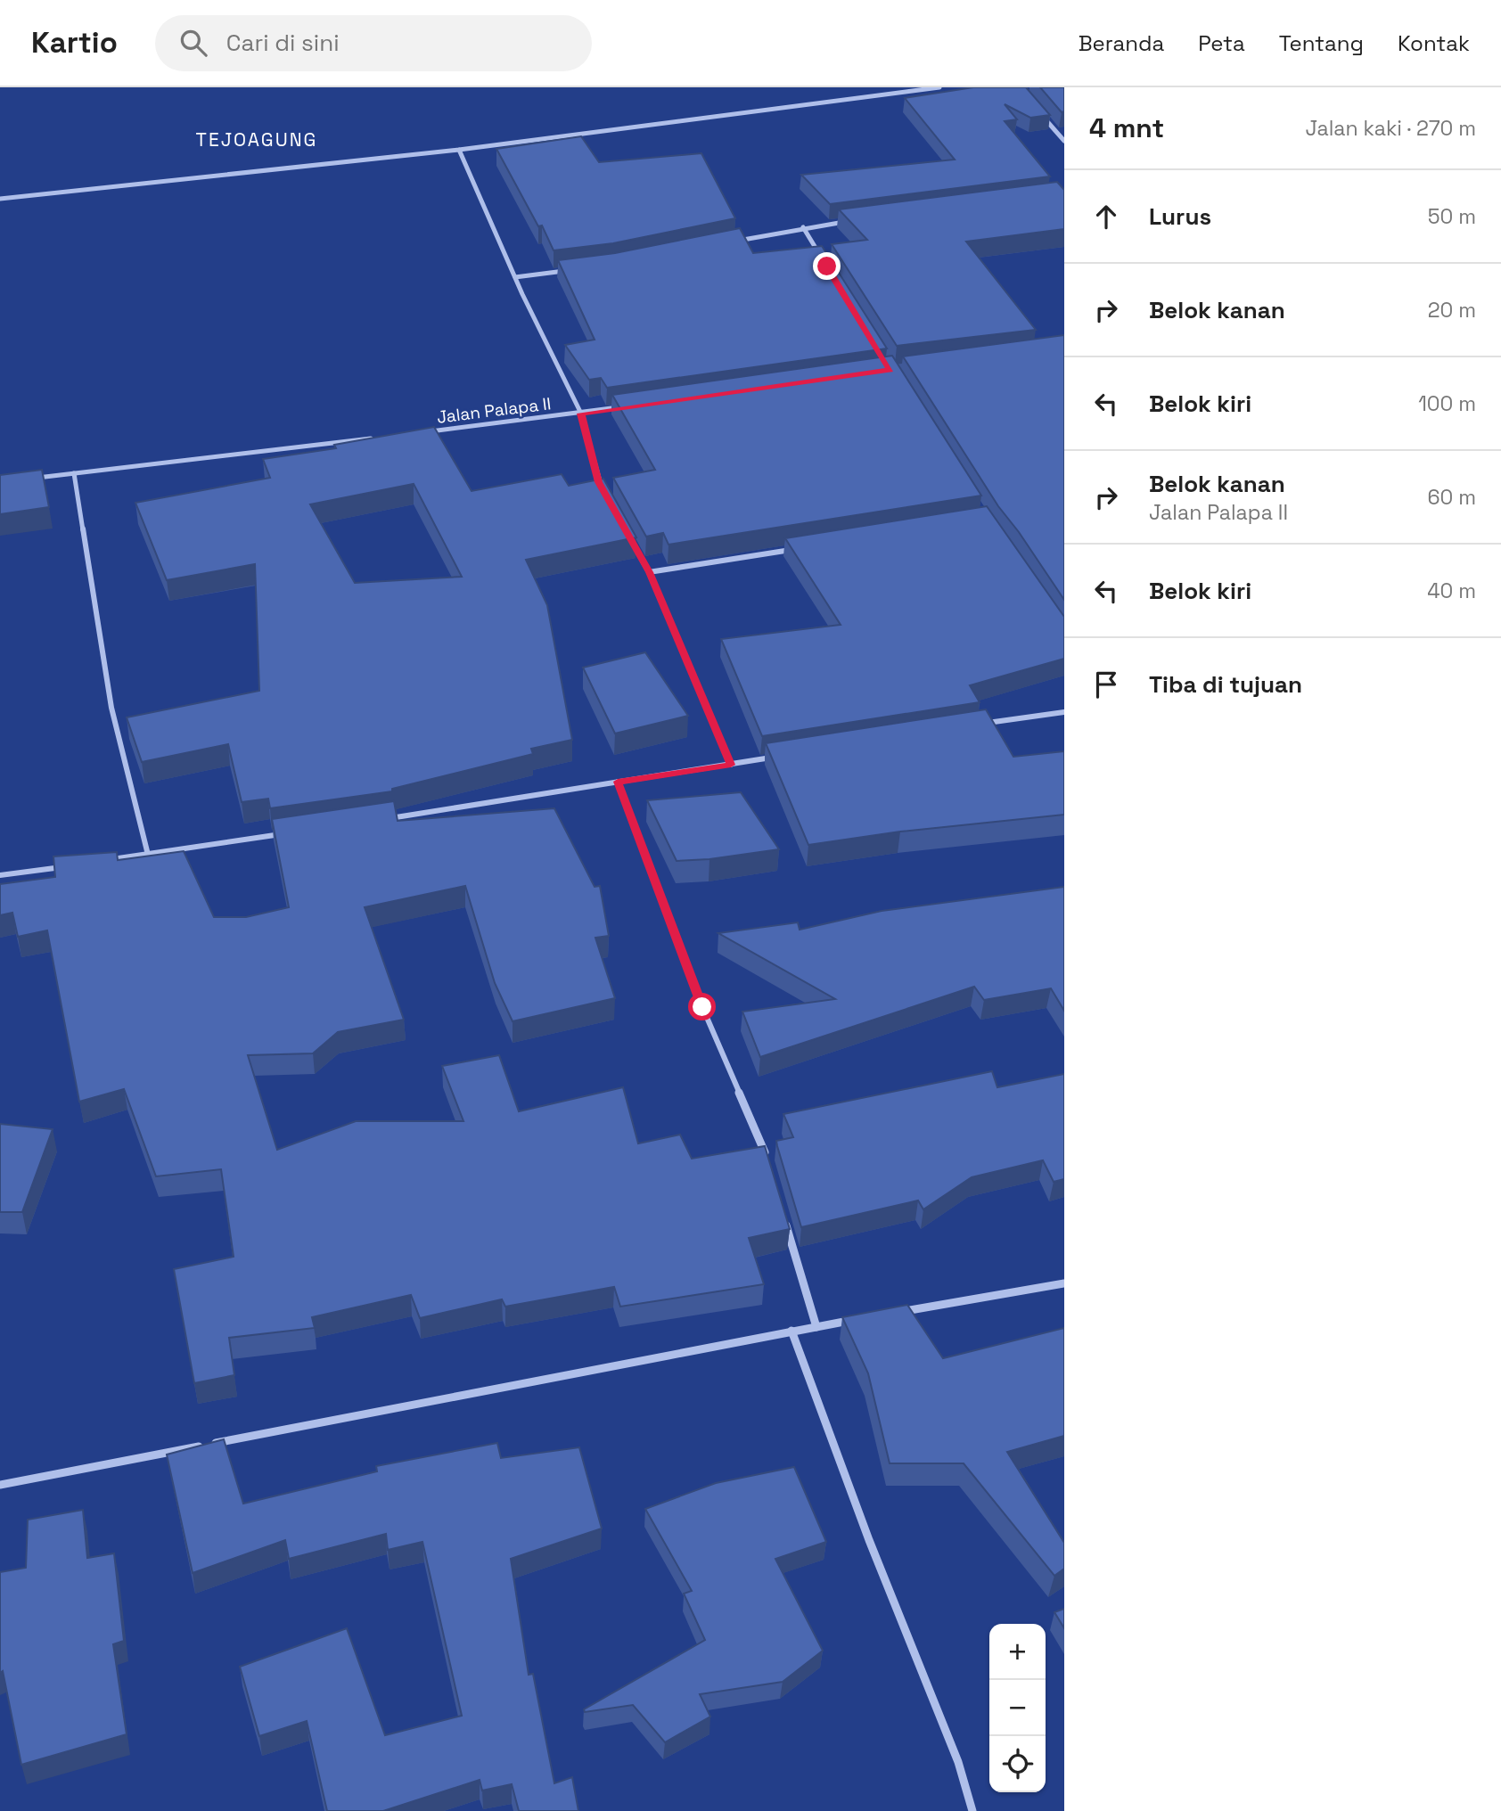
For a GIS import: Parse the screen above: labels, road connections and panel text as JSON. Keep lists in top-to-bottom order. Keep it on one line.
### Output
{"streets":{"street":["Jalan Palapa II"]},"districts":["TEJOAGUNG"],"page":{"header":"Kartio","search":"Cari di sini","nav":["Beranda","Peta","Tentang","Kontak"],"heading":["4 mnt","Jalan kaki · 270 m"],"list":[["Lurus","50 m"],["Belok kanan","20 m"],["Belok kiri","100 m"],["Belok kanan","Jalan Palapa II","60 m"],["Belok kiri","40 m"],"Tiba di tujuan"],"map_buttons":["+","−"]}}
